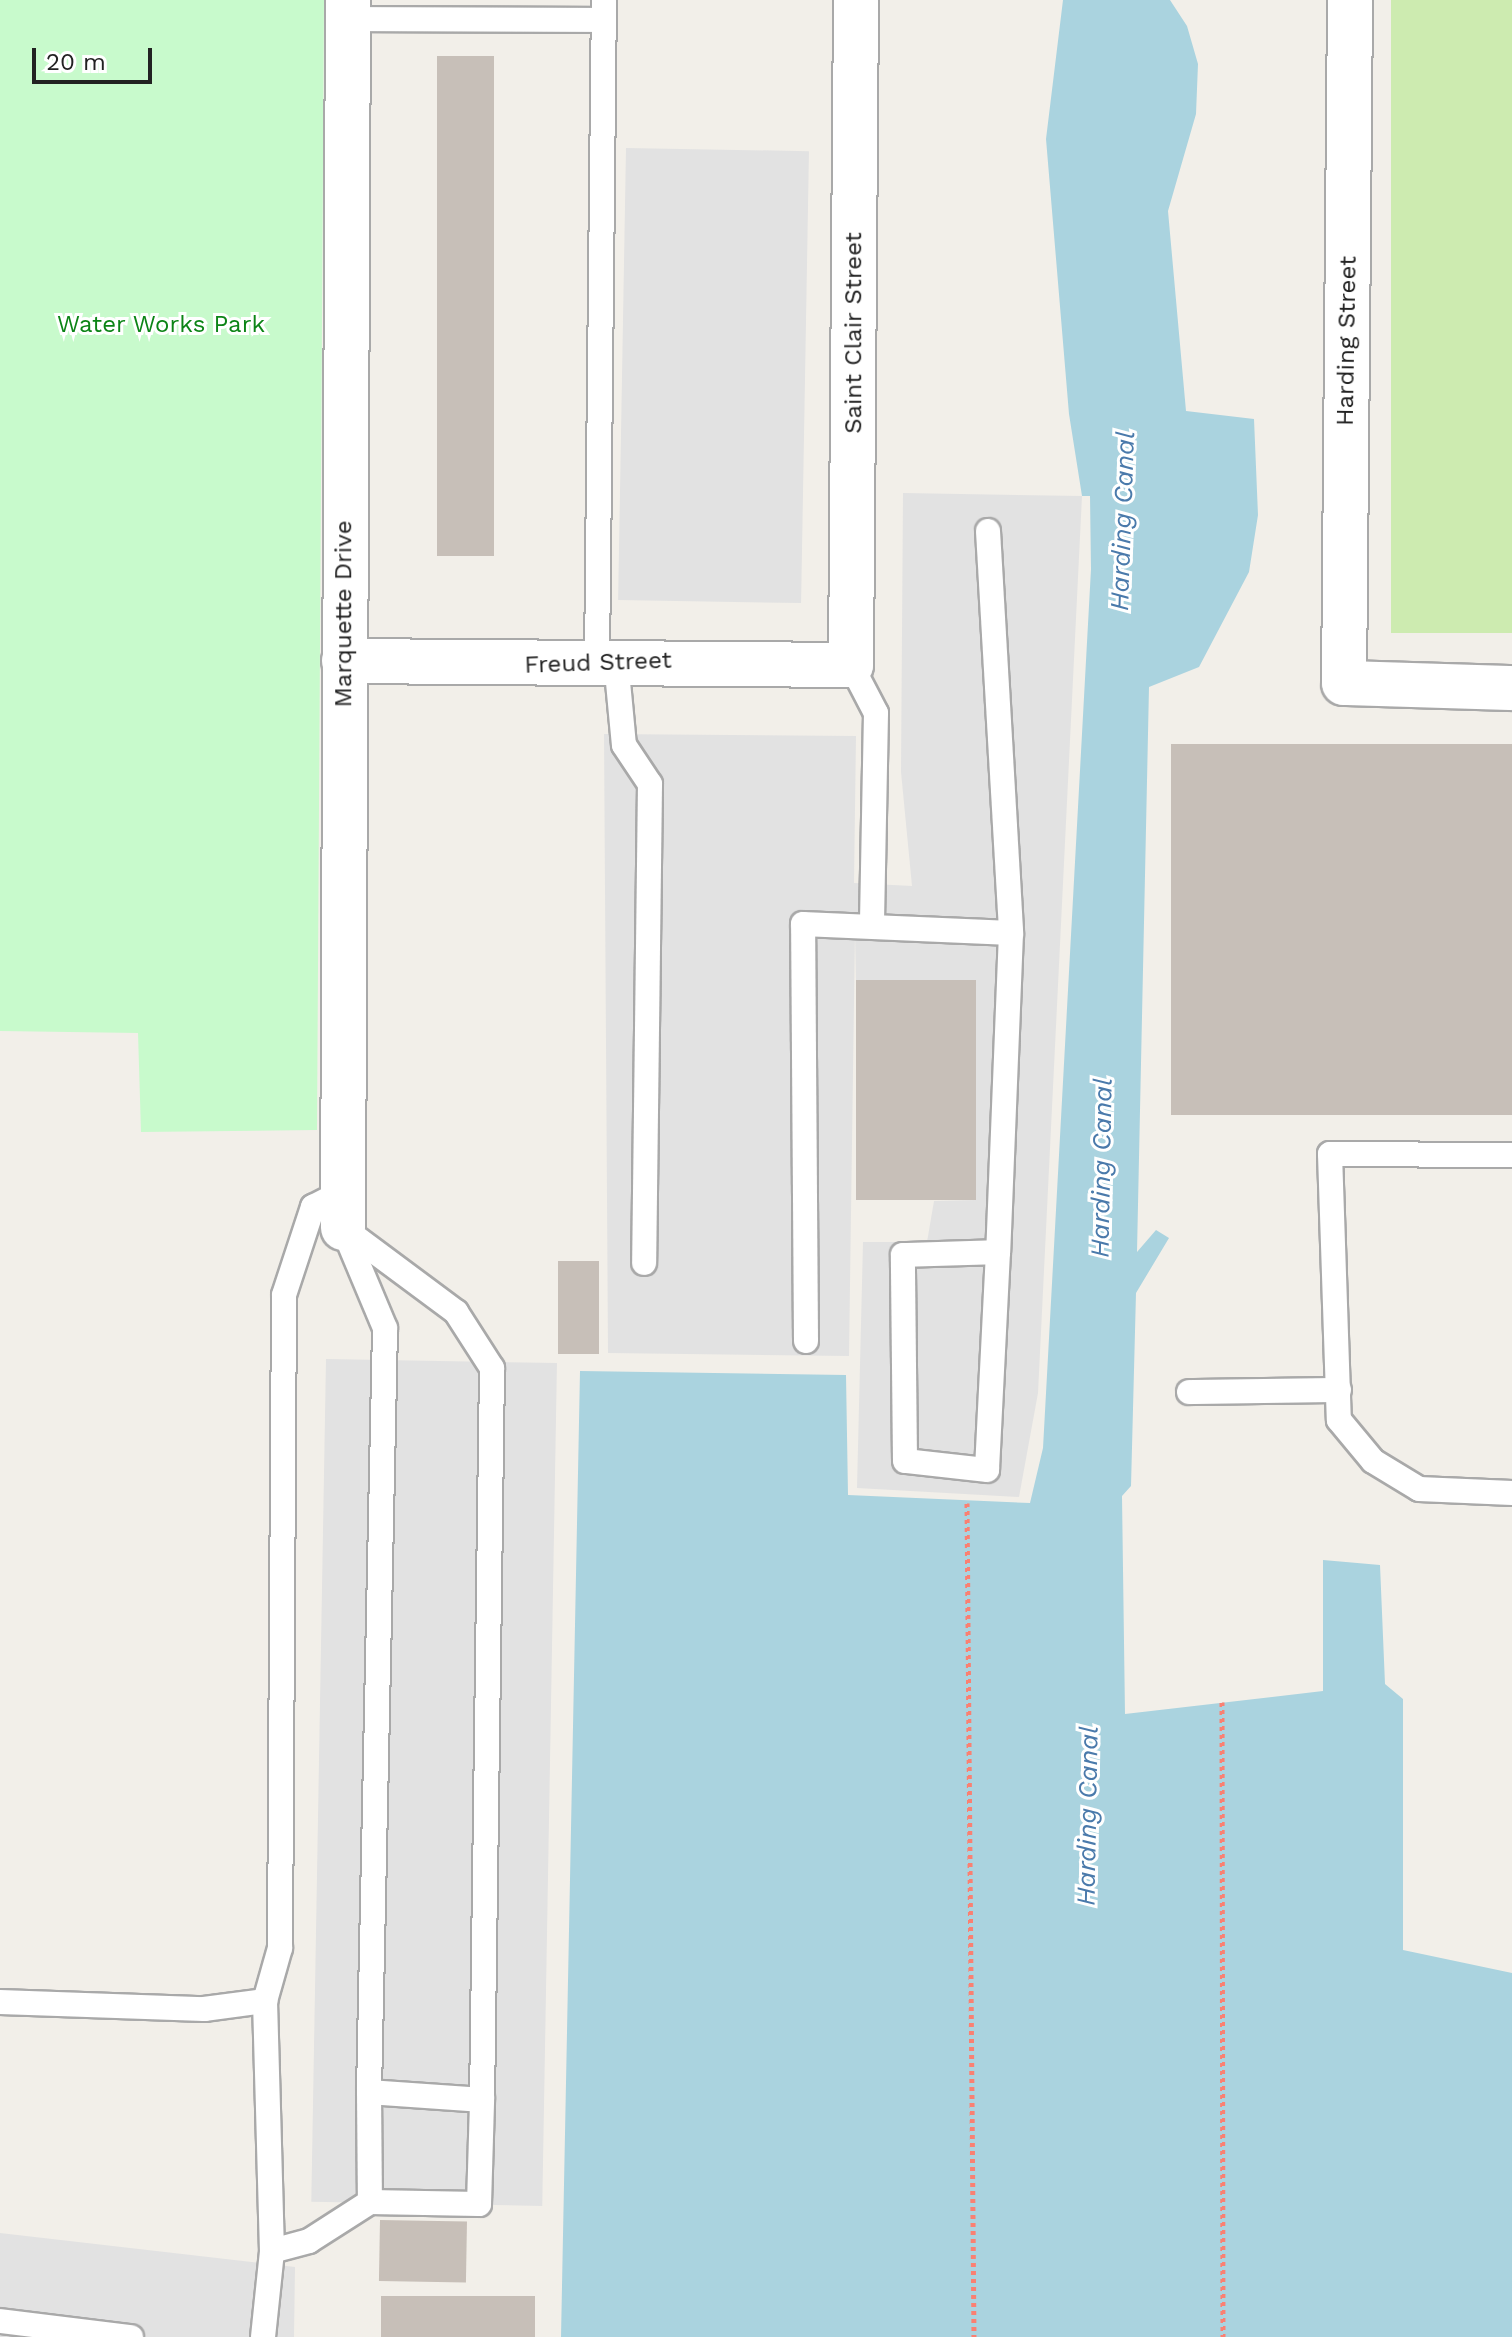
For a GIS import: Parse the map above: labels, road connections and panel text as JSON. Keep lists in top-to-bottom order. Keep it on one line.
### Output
{"streets":{"street":["Saint Clair Street","Harding Street","Marquette Drive","Freud Street"]},"crossings":[["Saint Clair Street","Freud Street"],["Marquette Drive","Freud Street"]],"water":["Harding Canal"],"parks":["Water Works Park"],"scale_bar":"20 m"}
